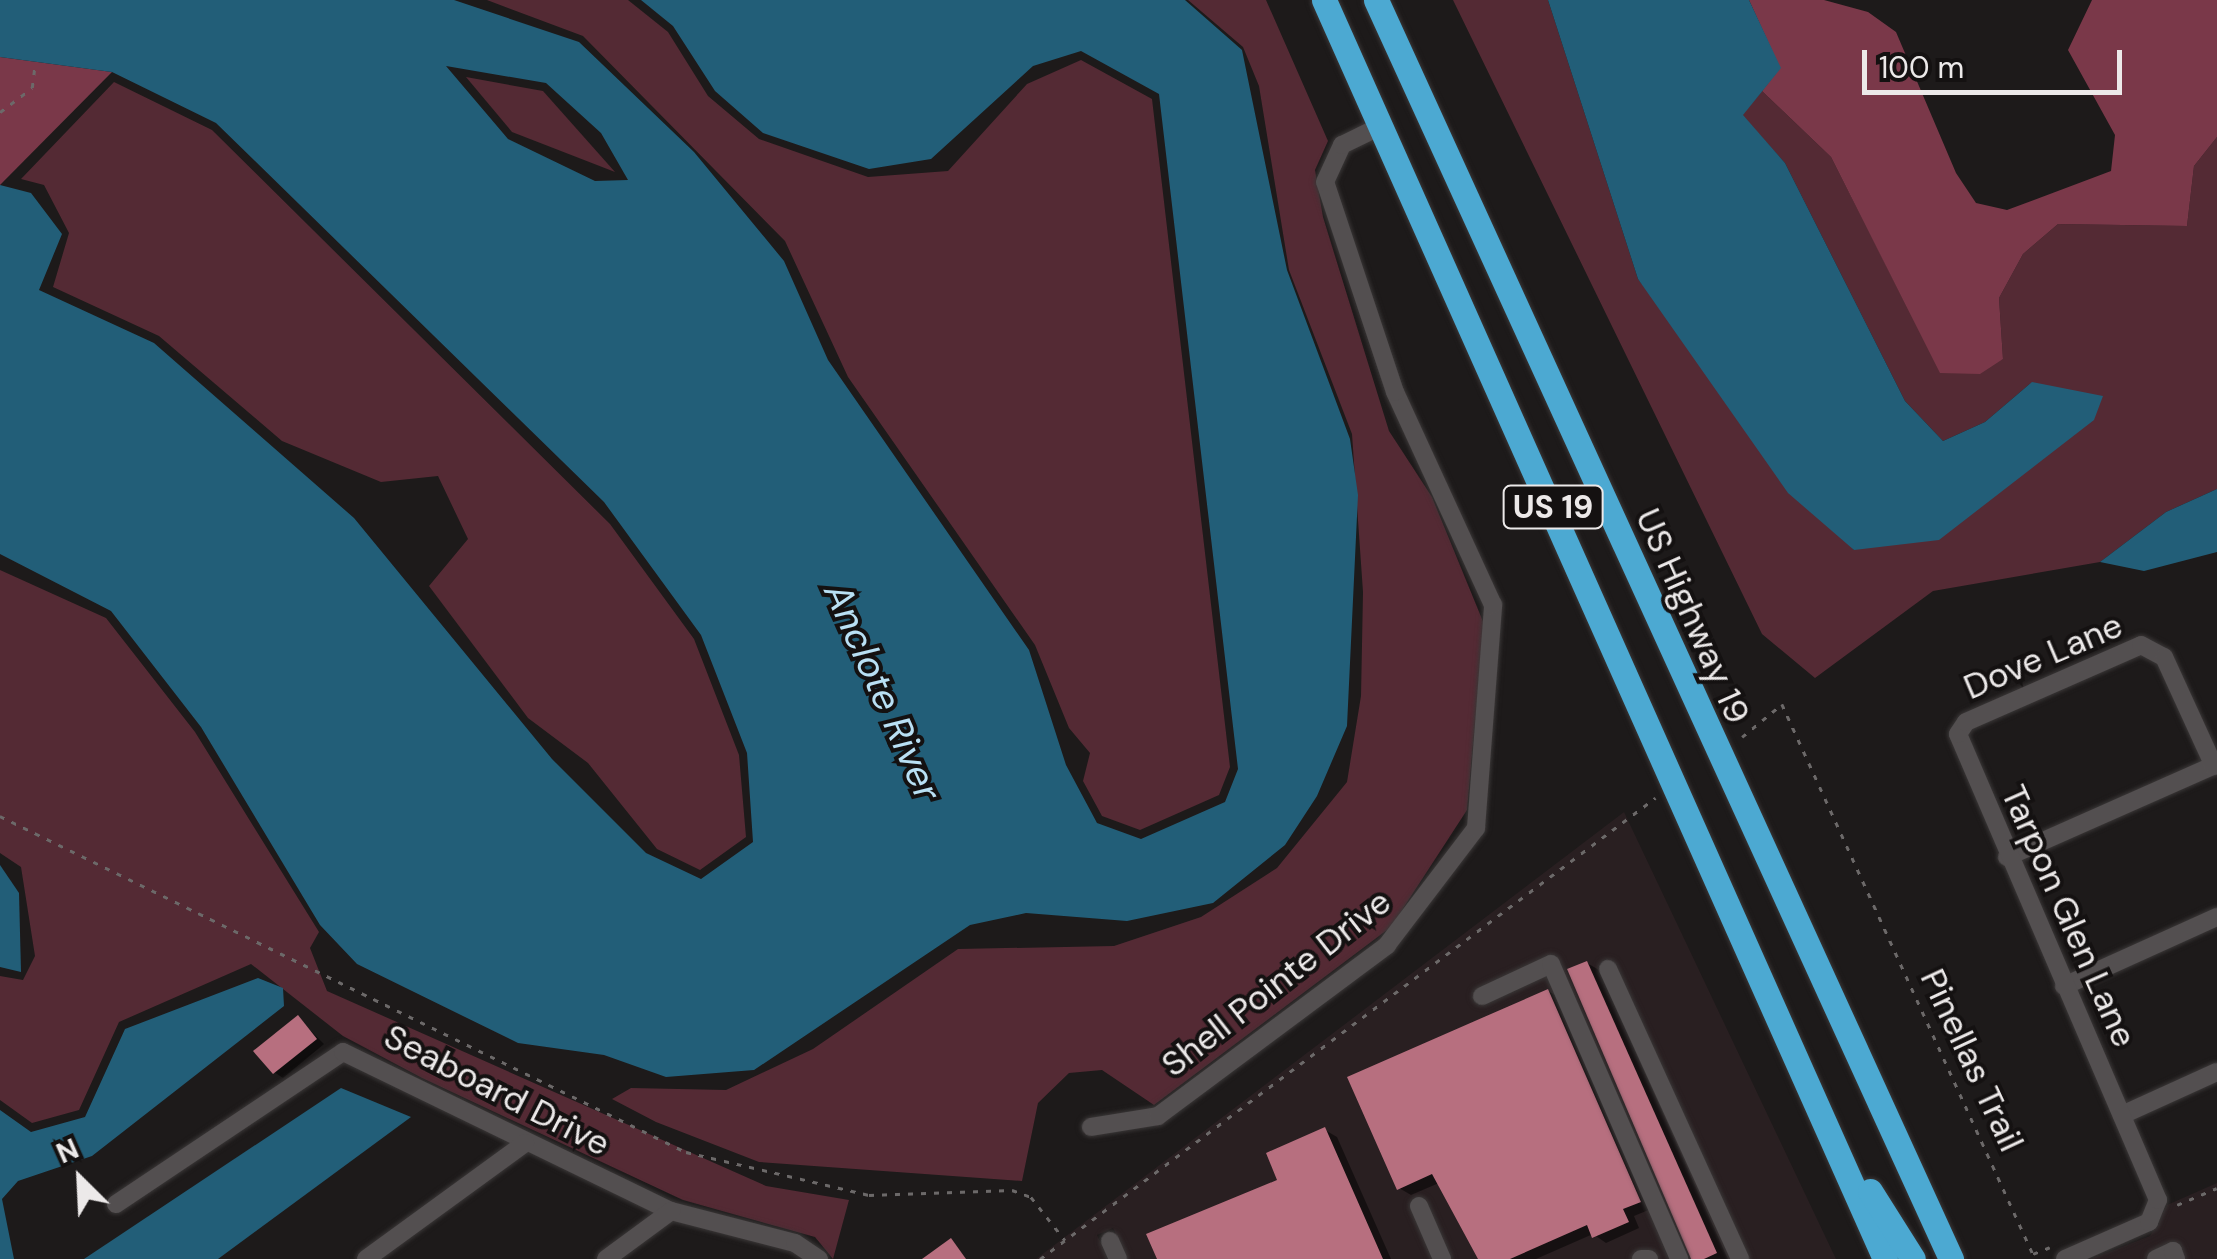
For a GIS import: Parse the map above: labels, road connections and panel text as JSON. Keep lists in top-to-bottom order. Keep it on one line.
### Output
{"streets":{"highway":["US 19","US Highway 19"],"street":["Dove Lane","Tarpon Glen Lane","Shell Pointe Drive","Seaboard Drive"],"path":["Pinellas Trail"]},"crossings":[["US 19","Shell Pointe Drive"],["Dove Lane","Tarpon Glen Lane"]],"water":["Anclote River"],"scale_bar":"100 m","north":"top left"}
